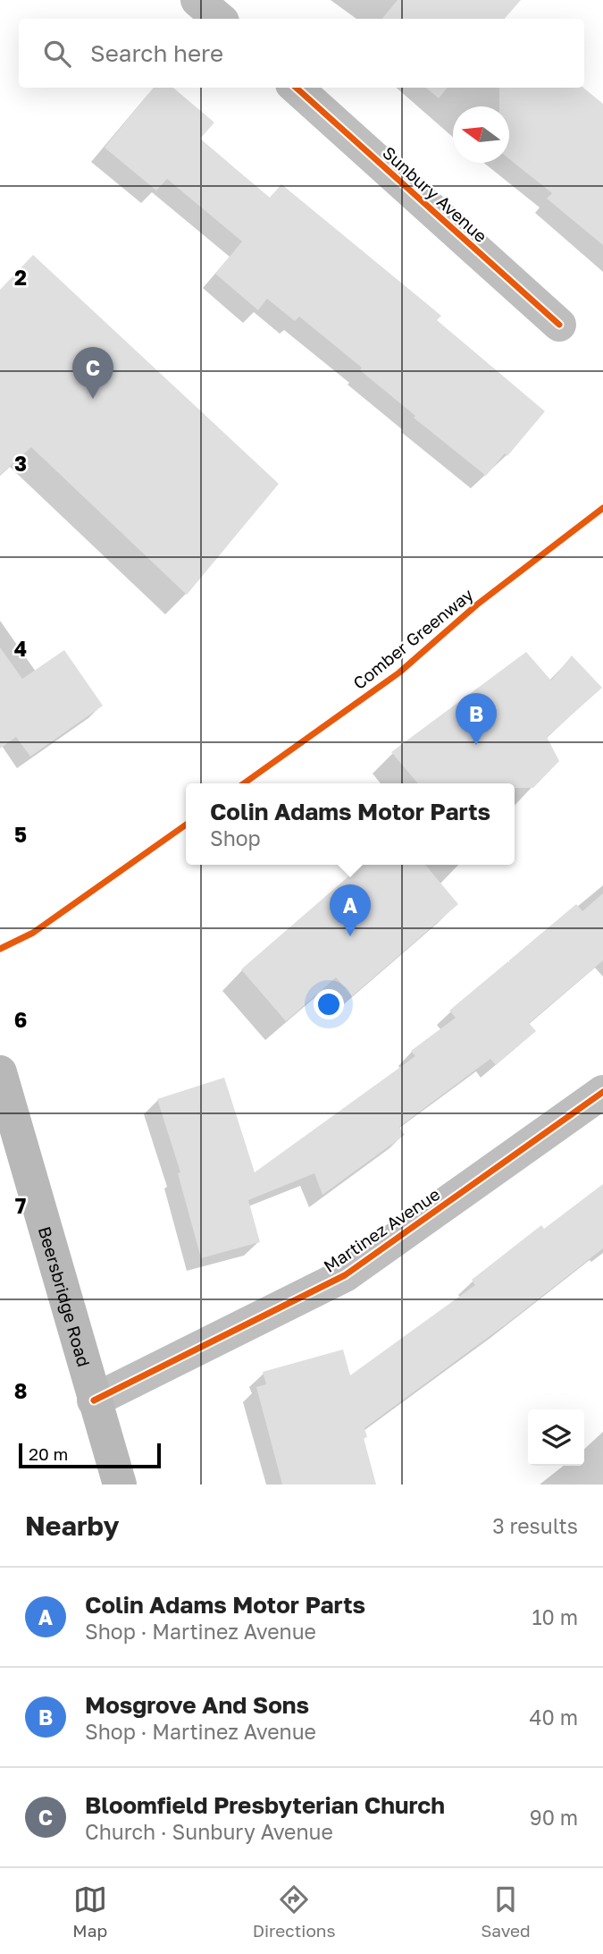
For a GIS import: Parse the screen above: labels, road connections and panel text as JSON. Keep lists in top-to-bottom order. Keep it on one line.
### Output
{"streets":{"main road":["Beersbridge Road"],"street":["Sunbury Avenue","Martinez Avenue"],"cycle path":["Comber Greenway"]},"crossings":[["Martinez Avenue","Beersbridge Road"]],"scale_bar":"20 m","north":"left","page":{"search":"Search here","pins":["C","B","A"],"popup":["Colin Adams Motor Parts","Shop"],"scale":"20 m","heading":["Nearby","3 results"],"list":[{"mark":"A","name":"Colin Adams Motor Parts","note":"Shop · Martinez Avenue","value":"10 m"},{"mark":"B","name":"Mosgrove And Sons","note":"Shop · Martinez Avenue","value":"40 m"},{"mark":"C","name":"Bloomfield Presbyterian Church","note":"Church · Sunbury Avenue","value":"90 m"}],"nav":["Map","Directions","Saved"]},"grid":{"rows":["2","3","4","5","6","7","8"]}}
